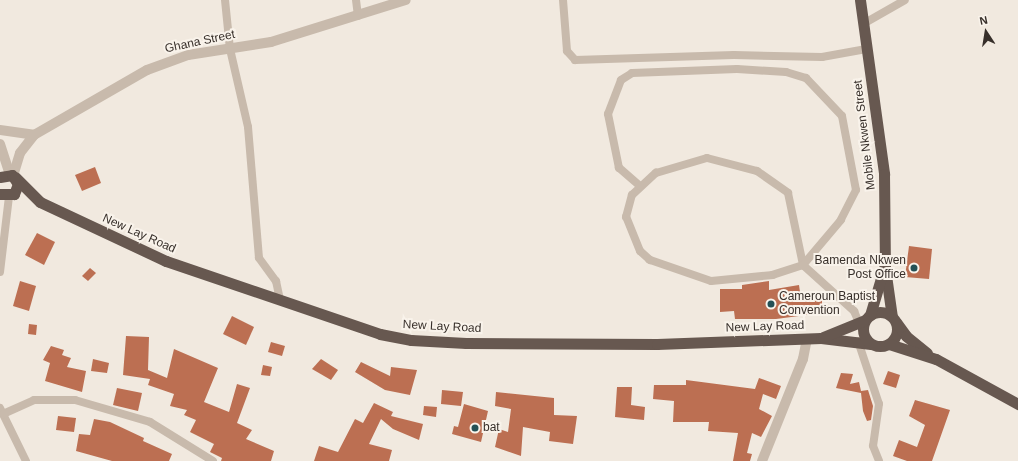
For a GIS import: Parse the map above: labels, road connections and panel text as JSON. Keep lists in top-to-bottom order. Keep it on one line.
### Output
{"streets":{"highway":["Mobile Nkwen Street","New Lay Road"],"street":["Ghana Street"]},"places":["Bamenda Nkwen Post Office","Cameroun Baptist Convention","bat"],"north":"top"}
